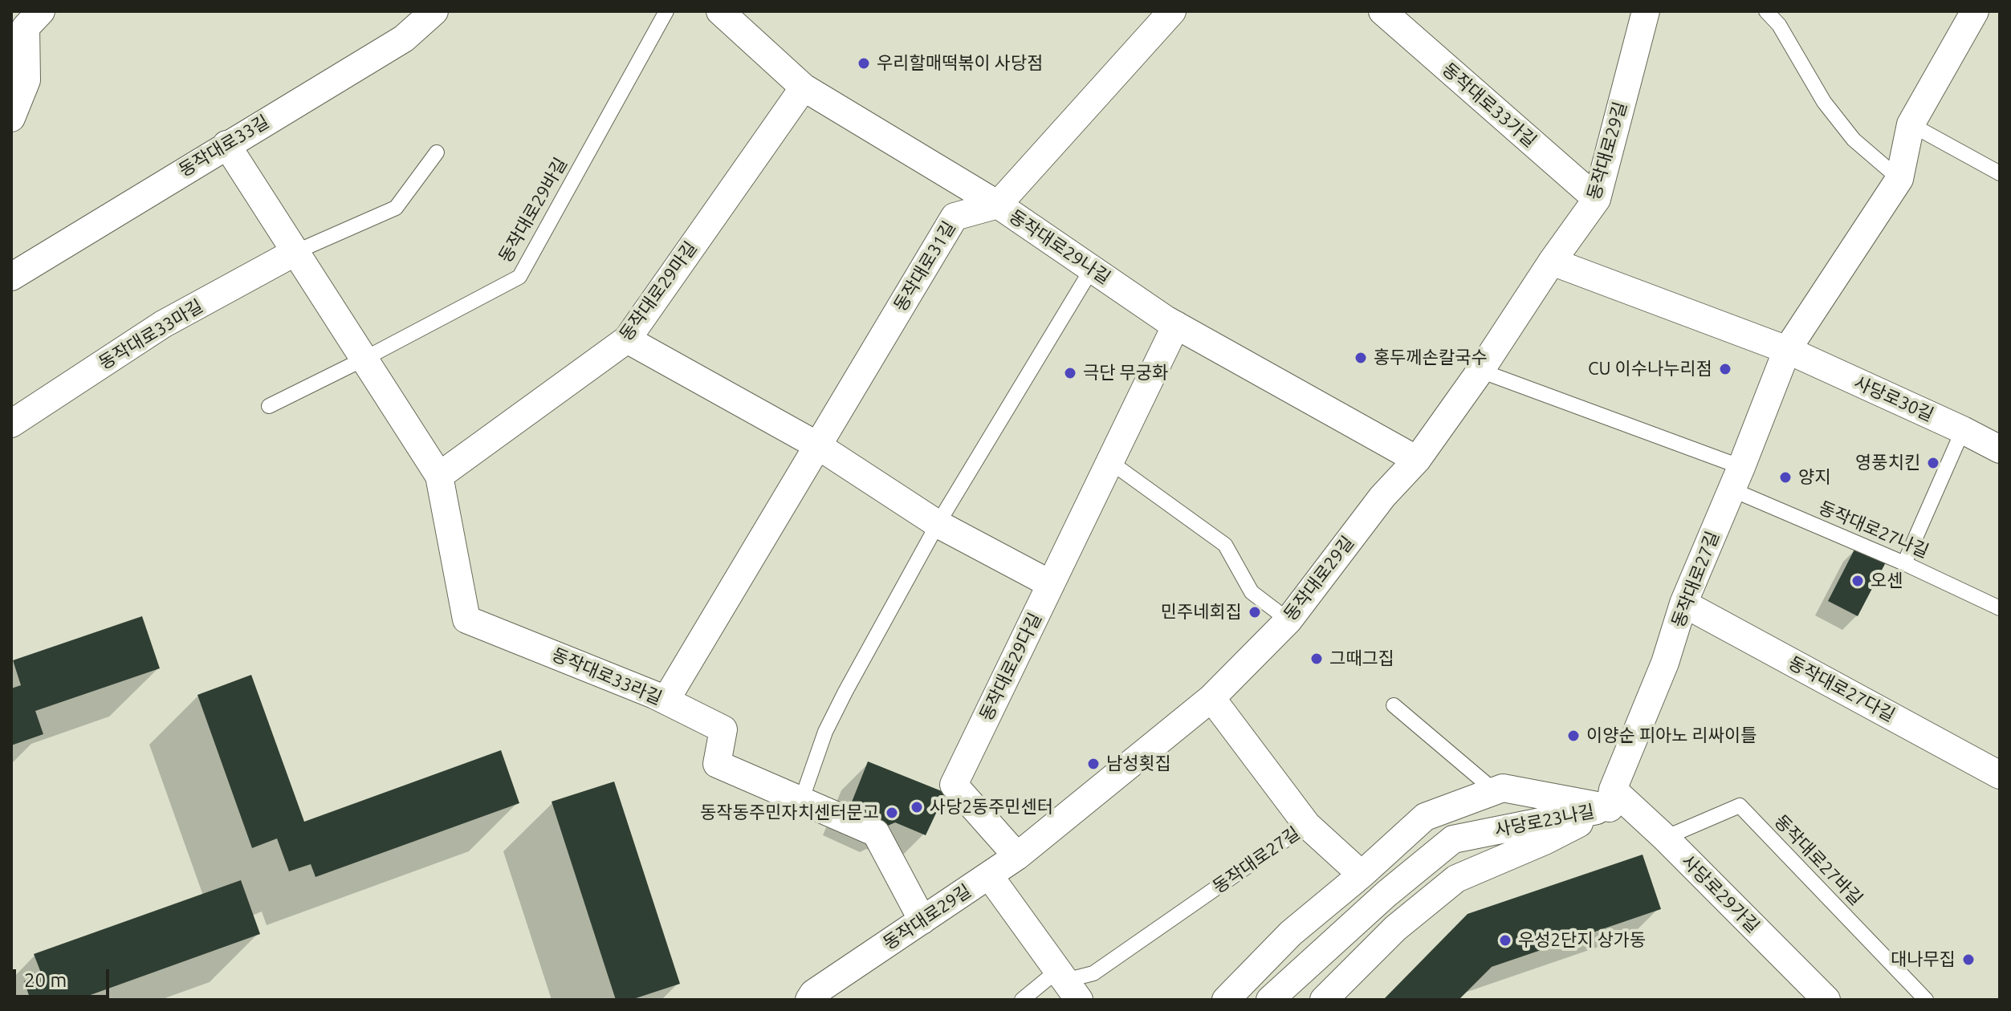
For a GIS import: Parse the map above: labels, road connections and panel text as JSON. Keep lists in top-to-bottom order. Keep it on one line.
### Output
{"streets":{"street":["동작대로33가길","동작대로33길","동작대로29길","동작대로29나길","동작대로31길","동작대로29마길","동작대로33마길","사당로30길","동작대로27길","동작대로29다길","동작대로33라길","동작대로27다길","사당로23나길","사당로29가길"],"lane":["동작대로29바길","동작대로27나길","동작대로27바길"]},"crossings":[["동작대로33가길","동작대로29길"],["동작대로33길","동작대로33라길"],["동작대로29길","동작대로29나길"],["동작대로29길","동작대로29다길"],["동작대로29길","동작대로33라길"],["동작대로29바길","동작대로33라길"],["동작대로29나길","동작대로31길"],["동작대로29나길","동작대로29마길"],["동작대로29나길","동작대로29다길"],["동작대로31길","동작대로33라길"],["동작대로29마길","동작대로33라길"],["동작대로33마길","동작대로33라길"],["사당로30길","동작대로27길"],["동작대로27나길","동작대로27길"],["동작대로27길","동작대로27다길"],["동작대로27길","사당로23나길"],["동작대로27길","사당로29가길"],["사당로23나길","사당로29가길"],["동작대로27바길","사당로29가길"]],"places":["우리할매떡볶이 사당점","홍두께손칼국수","CU 이수나누리점","극단 무궁화","영풍치킨","양지","오센","민주네회집","그때그집","이양순 피아노 리싸이틀","남성횟집","사당2동주민센터","동작동주민자치센터문고","우성2단지 상가동","대나무집"],"scale_bar":"20 m"}
